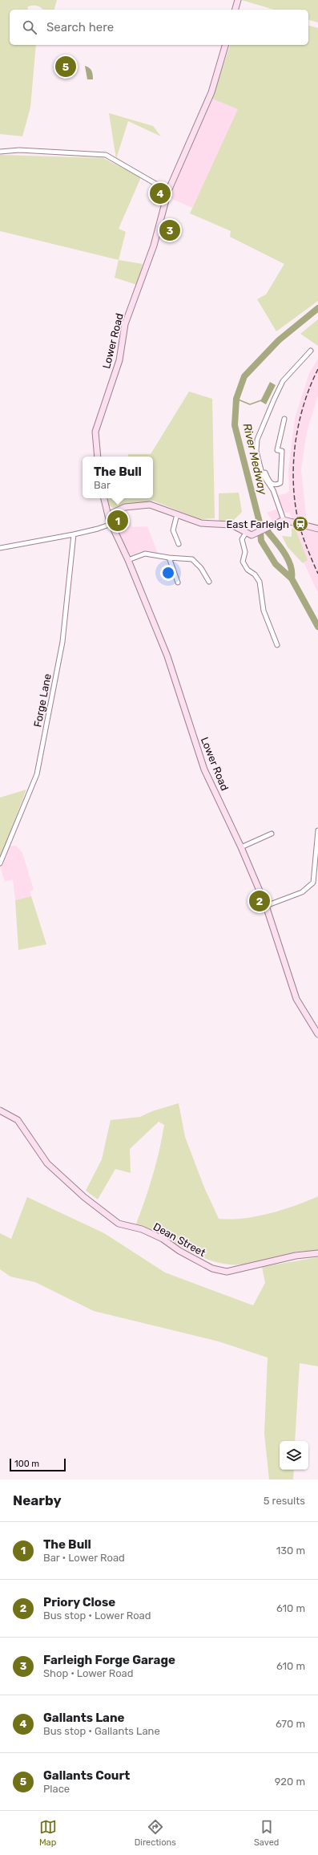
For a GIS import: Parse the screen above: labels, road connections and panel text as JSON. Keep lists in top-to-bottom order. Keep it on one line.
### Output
{"streets":{"main road":["Lower Road","Dean Street"],"street":["Forge Lane"]},"water":["River Medway"],"places":{"station":["East Farleigh"]},"scale_bar":"100 m","page":{"search":"Search here","pins":["5","4","3","1","2"],"popup":["The Bull","Bar"],"scale":"100 m","heading":["Nearby","5 results"],"list":[{"mark":"1","name":"The Bull","note":"Bar · Lower Road","value":"130 m"},{"mark":"2","name":"Priory Close","note":"Bus stop · Lower Road","value":"610 m"},{"mark":"3","name":"Farleigh Forge Garage","note":"Shop · Lower Road","value":"610 m"},{"mark":"4","name":"Gallants Lane","note":"Bus stop · Gallants Lane","value":"670 m"},{"mark":"5","name":"Gallants Court","note":"Place","value":"920 m"}],"nav":["Map","Directions","Saved"]}}
